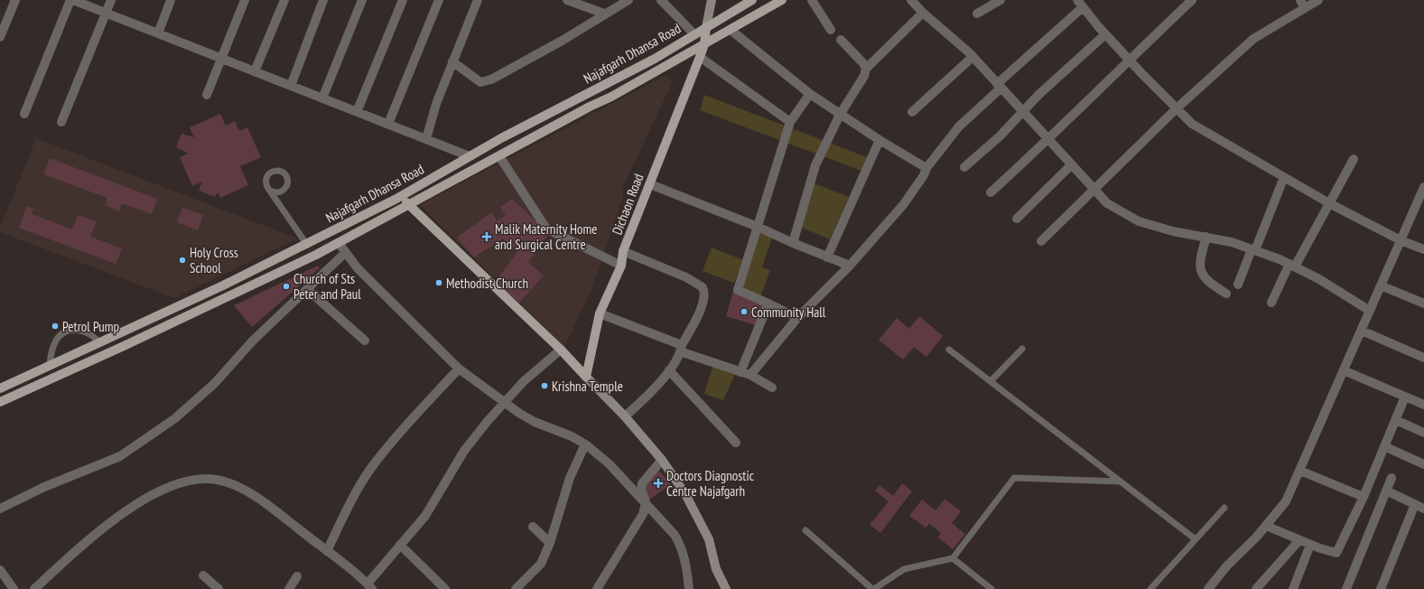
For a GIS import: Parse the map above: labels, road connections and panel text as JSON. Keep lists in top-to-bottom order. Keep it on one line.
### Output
{"streets":{"main road":["Najafgarh Dhansa Road","Dichaon Road"]},"crossings":[["Najafgarh Dhansa Road","Dichaon Road"]],"places":{"health":["Malik Maternity Home and Surgical Centre","Doctors Diagnostic Centre Najafgarh"],"other":["Holy Cross School","Methodist Church","Church of Sts Peter and Paul","Community Hall","Petrol Pump","Krishna Temple"]}}
